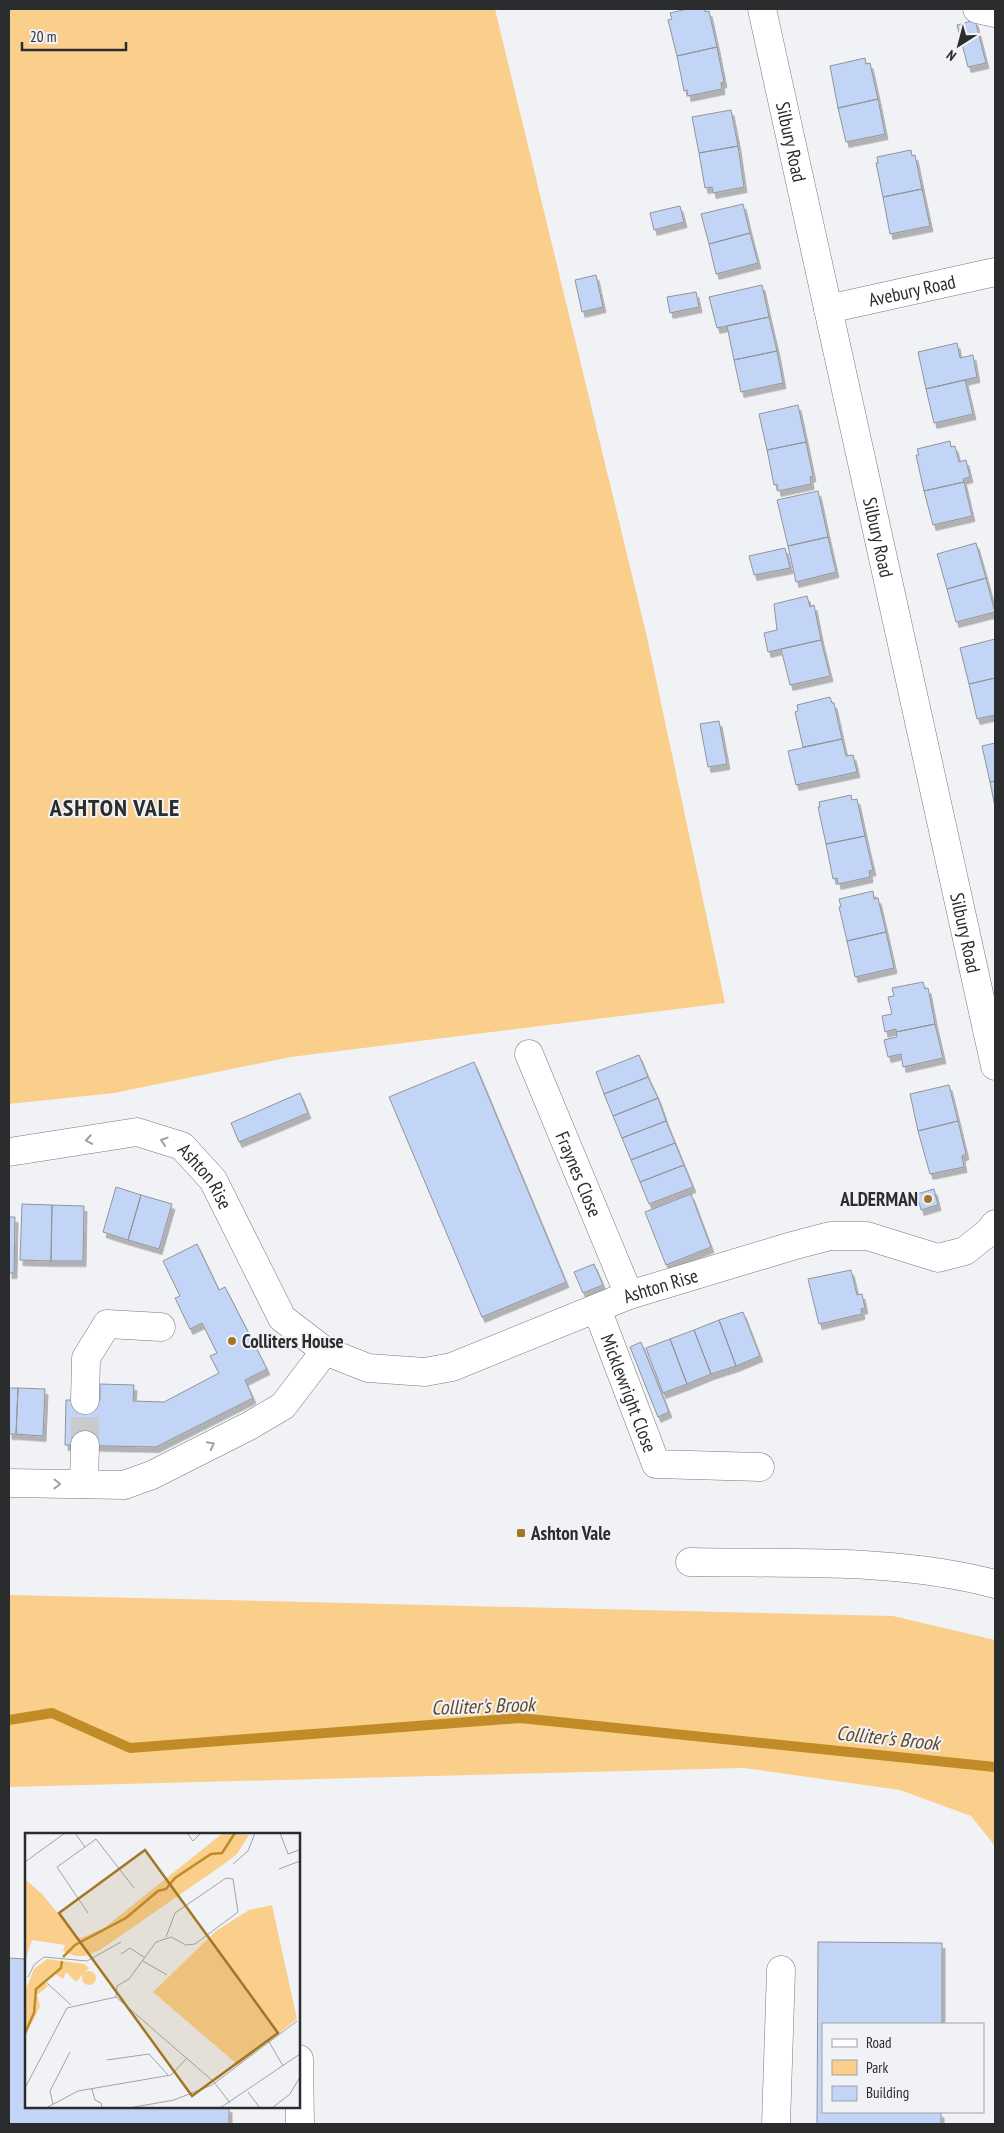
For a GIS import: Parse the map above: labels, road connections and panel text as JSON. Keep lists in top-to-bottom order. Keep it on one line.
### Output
{"streets":{"street":["Silbury Road","Avebury Road","Fraynes Close","Ashton Rise","Micklewright Close"]},"crossings":[["Silbury Road","Avebury Road"],["Fraynes Close","Ashton Rise"],["Ashton Rise","Micklewright Close"]],"districts":["ASHTON VALE"],"water":["Colliter's Brook"],"places":{"other":["ALDERMAN","Colliters House"],"transit":["Ashton Vale"]},"legend":["Road","Park","Building"],"scale_bar":"20 m","north":"bottom left"}
